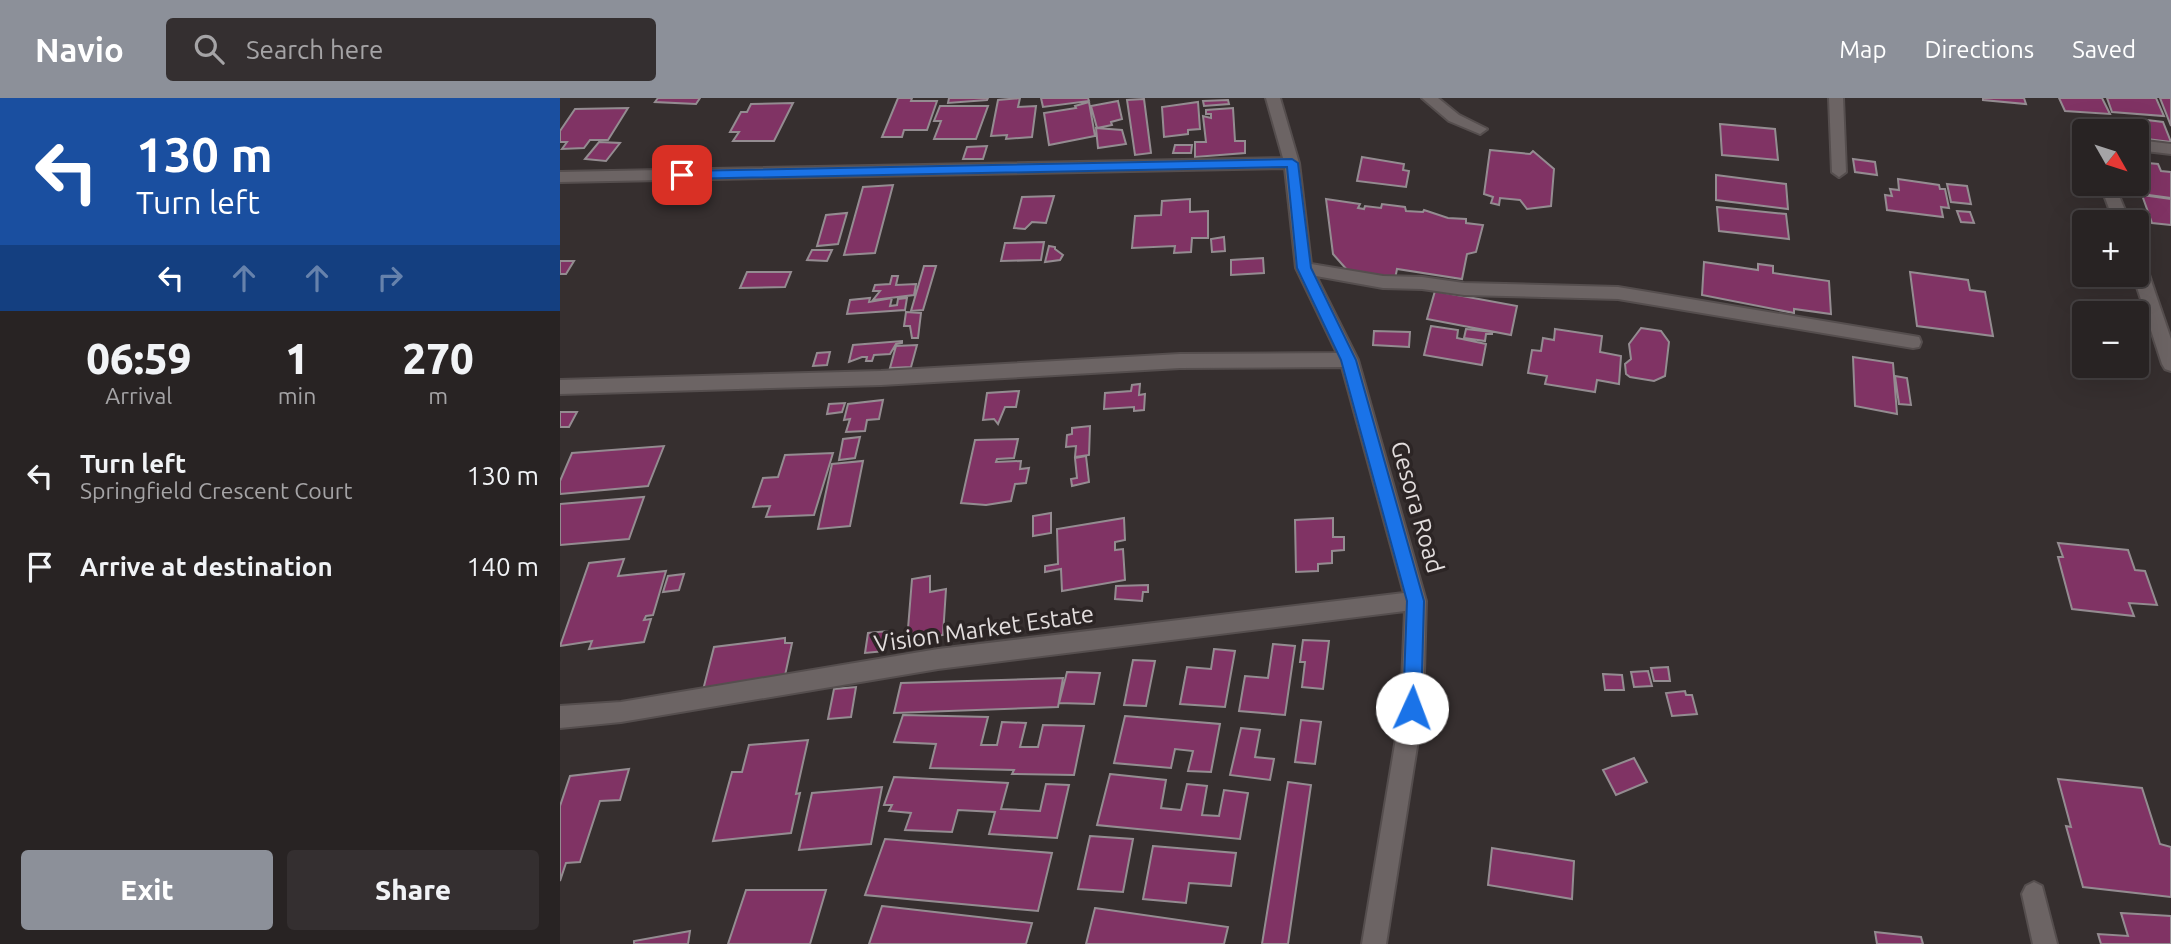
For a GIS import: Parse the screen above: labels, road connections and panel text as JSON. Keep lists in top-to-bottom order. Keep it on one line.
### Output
{"streets":{"street":["Gesora Road","Vision Market Estate"]},"crossings":[["Gesora Road","Vision Market Estate"]],"north":"bottom right","page":{"header":"Navio","search":"Search here","nav":["Map","Directions","Saved"],"turn":["130 m","Turn left"],"map_buttons":["+","−"],"eta":["06:59","Arrival","1","min","270","m"],"list":[{"name":"Turn left","note":"Springfield Crescent Court","value":"130 m"},{"name":"Arrive at destination","value":"140 m"}],"buttons":["Exit","Share"]}}
